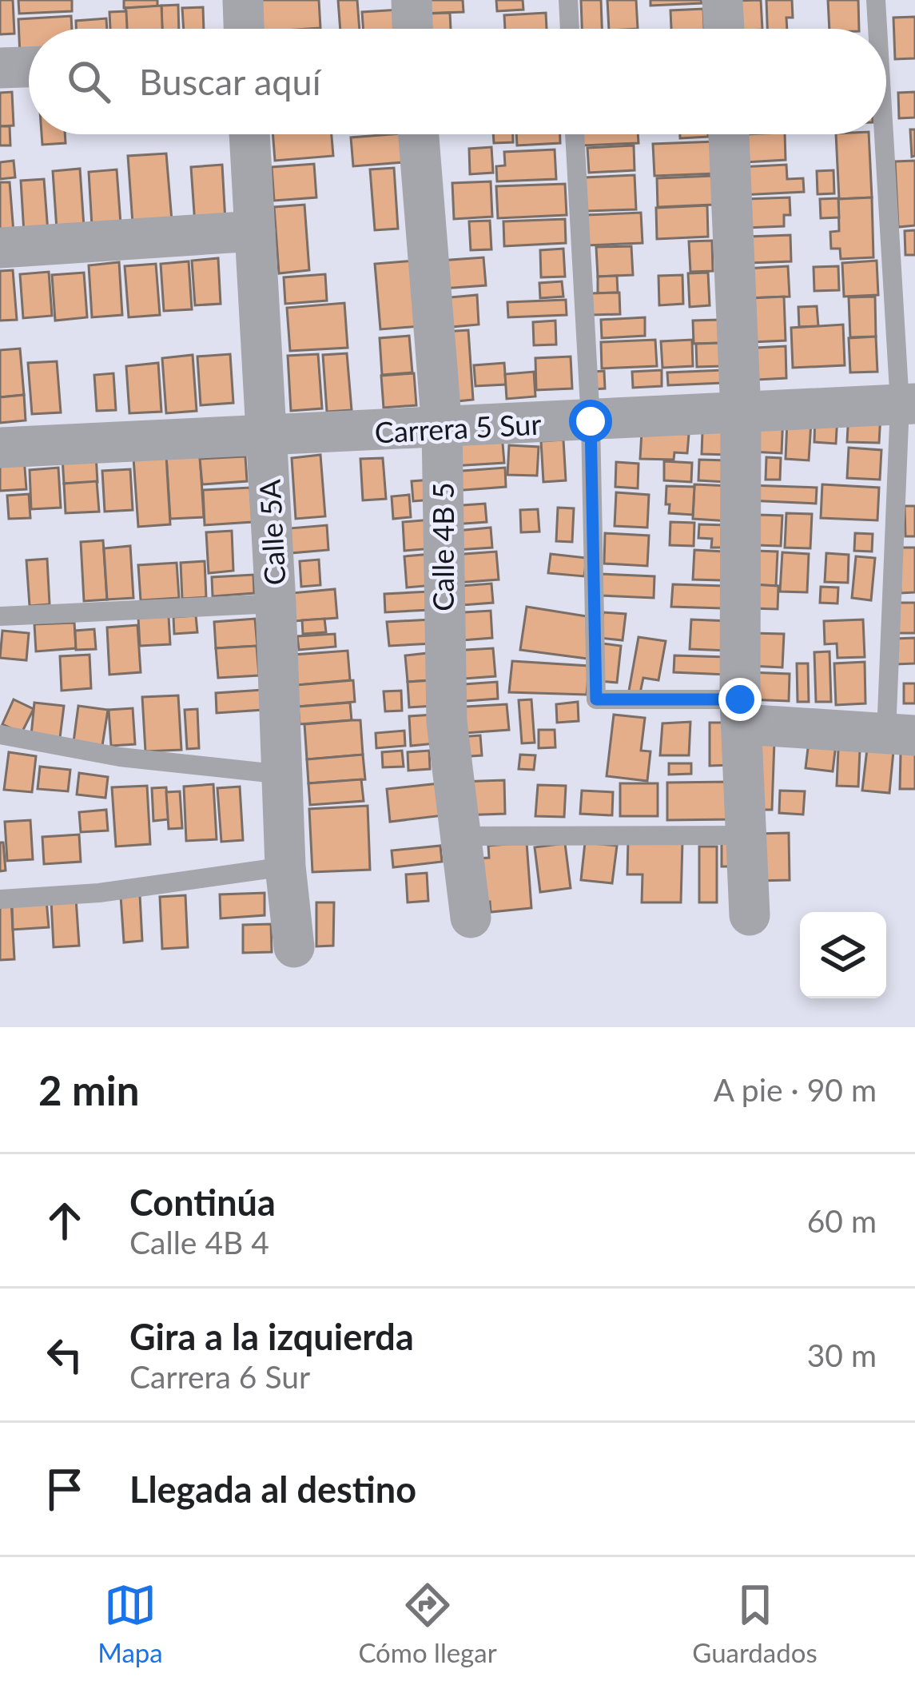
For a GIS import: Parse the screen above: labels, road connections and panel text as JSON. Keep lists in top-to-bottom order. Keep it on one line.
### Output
{"streets":{"street":["Carrera 5 Sur","Calle 5A","Calle 4B 5"]},"crossings":[["Carrera 5 Sur","Calle 5A"],["Carrera 5 Sur","Calle 4B 5"]],"page":{"search":"Buscar aquí","heading":["2 min","A pie · 90 m"],"list":[["Continúa","Calle 4B 4","60 m"],["Gira a la izquierda","Carrera 6 Sur","30 m"],"Llegada al destino"],"nav":["Mapa","Cómo llegar","Guardados"]}}
